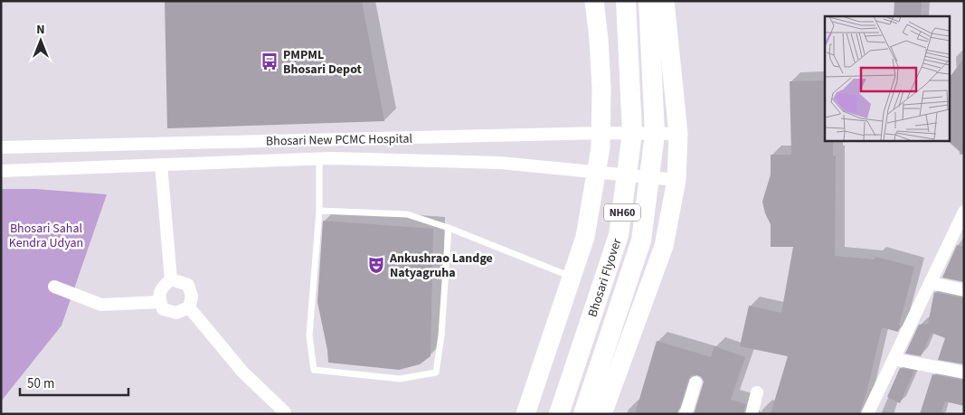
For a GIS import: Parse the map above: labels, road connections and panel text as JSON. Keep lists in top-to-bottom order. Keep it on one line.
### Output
{"streets":{"highway":["NH60","Bhosari Flyover"],"street":["Bhosari New PCMC Hospital"]},"parks":["Bhosari Sahal Kendra Udyan"],"places":{"bus stop":["PMPML Bhosari Depot"],"theatre":["Ankushrao Landge Natyagruha"]},"scale_bar":"50 m","north":"top"}
